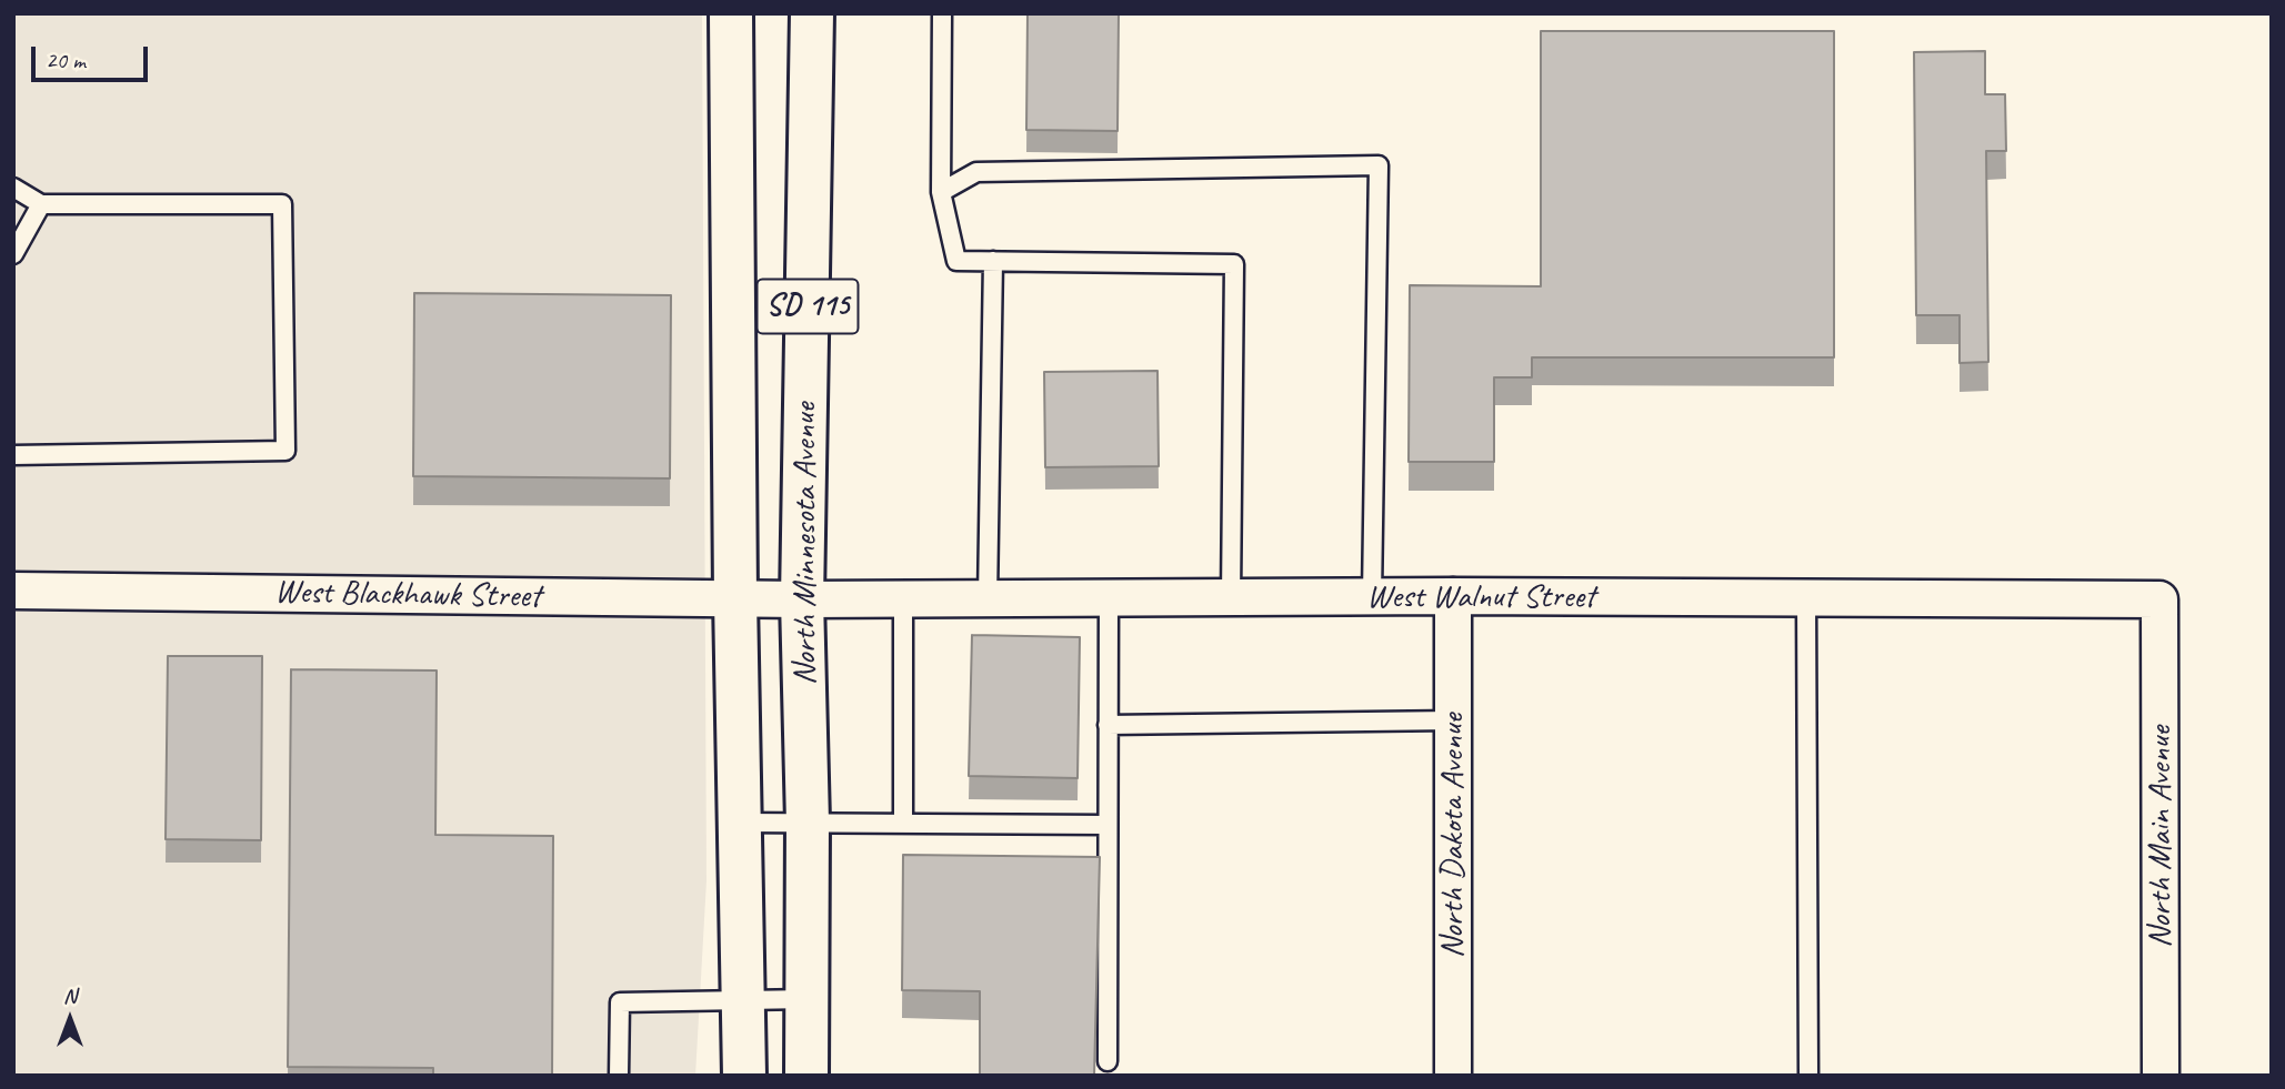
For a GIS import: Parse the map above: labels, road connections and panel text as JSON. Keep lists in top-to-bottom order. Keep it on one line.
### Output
{"streets":{"main road":["SD 115","North Minnesota Avenue"],"street":["West Blackhawk Street","West Walnut Street","North Dakota Avenue","North Main Avenue"]},"crossings":[["North Minnesota Avenue","West Blackhawk Street"],["North Minnesota Avenue","West Walnut Street"],["West Blackhawk Street","West Walnut Street"],["West Walnut Street","North Dakota Avenue"],["West Walnut Street","North Main Avenue"]],"scale_bar":"20 m","north":"top"}
